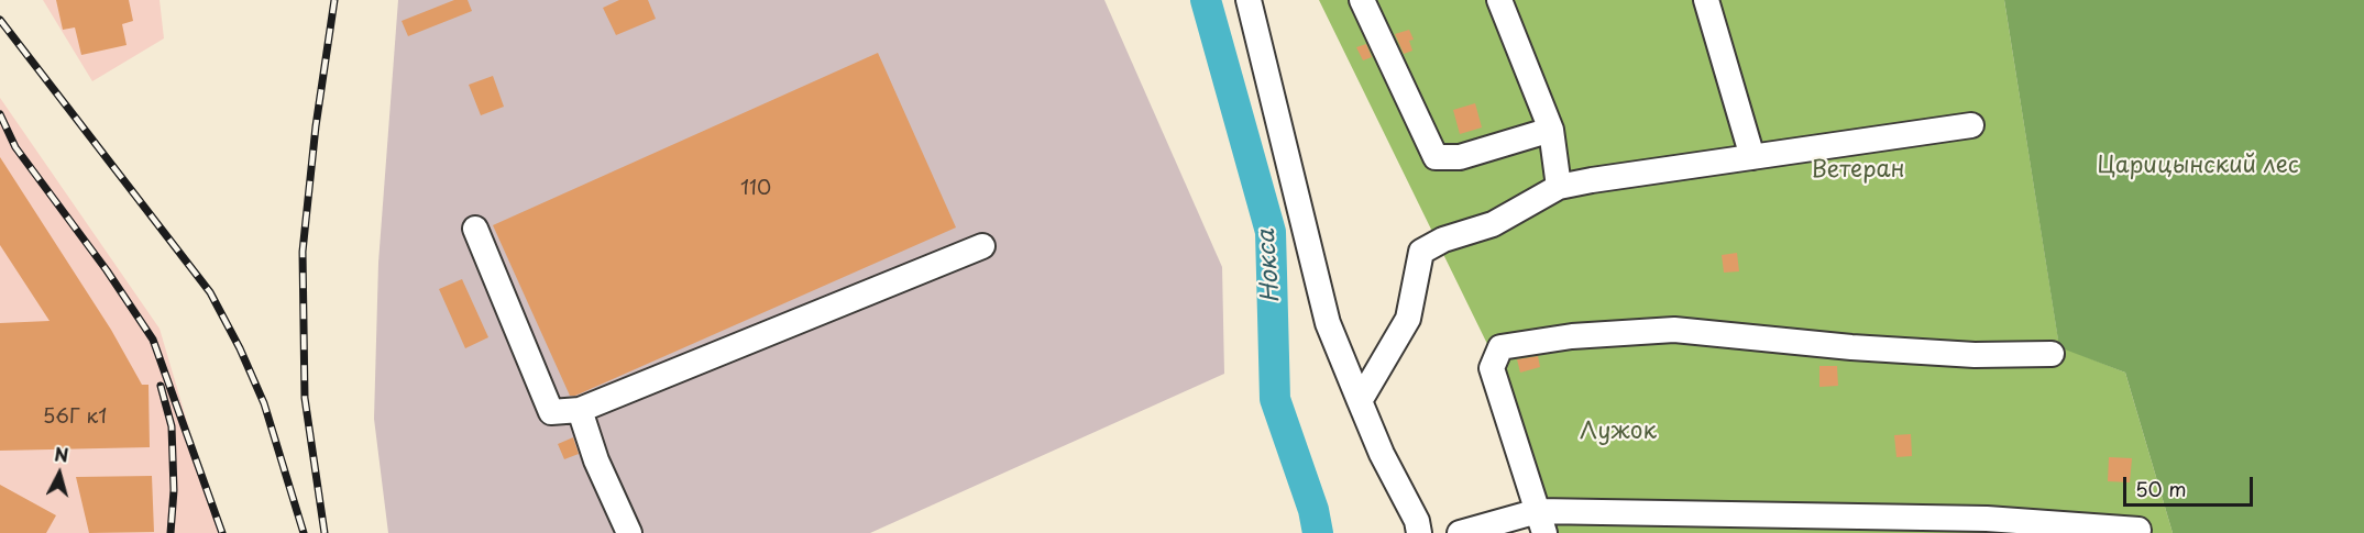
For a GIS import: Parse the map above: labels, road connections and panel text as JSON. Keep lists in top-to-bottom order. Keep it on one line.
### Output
{"water":["Нокса"],"parks":["Царицынский лес","Ветеран","Лужок"],"house_numbers":["110","56Г к1"],"scale_bar":"50 m","north":"top"}
